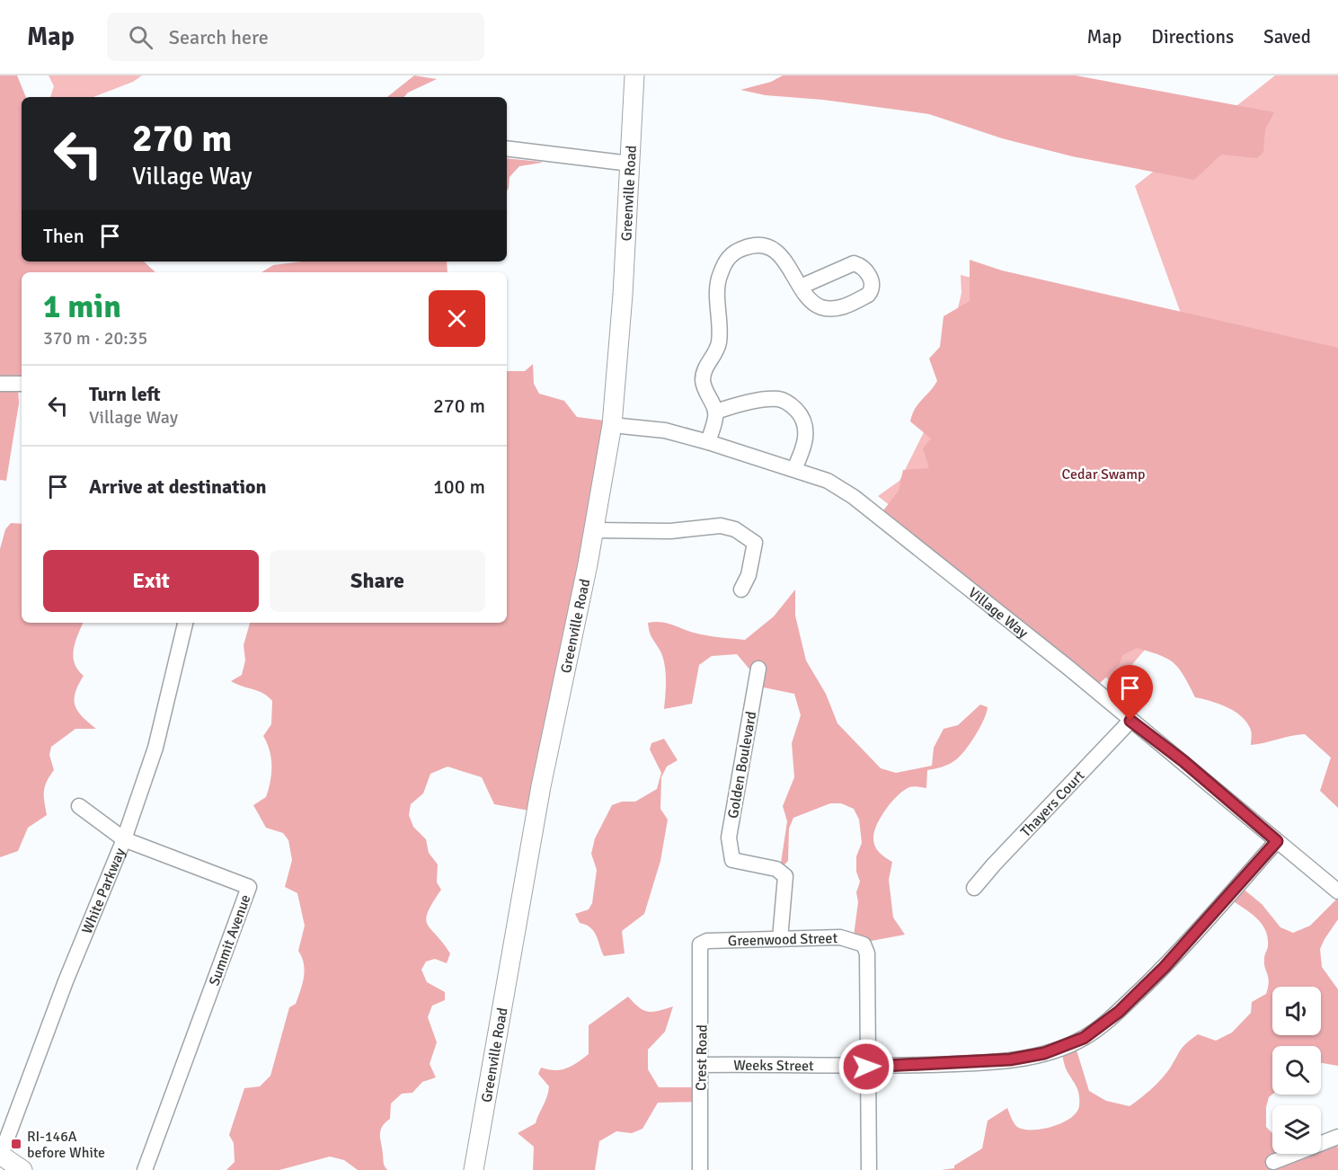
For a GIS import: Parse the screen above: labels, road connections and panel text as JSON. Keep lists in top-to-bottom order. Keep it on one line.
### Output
{"streets":{"main road":["Greenville Road"],"street":["Village Way","Golden Boulevard","Thayers Court","White Parkway","Greenwood Street","Summit Avenue","Crest Road","Weeks Street"]},"crossings":[["Greenville Road","Village Way"],["Village Way","Thayers Court"],["Village Way","Weeks Street"],["Golden Boulevard","Greenwood Street"],["White Parkway","Summit Avenue"],["Greenwood Street","Crest Road"],["Greenwood Street","Weeks Street"],["Crest Road","Weeks Street"]],"parks":["Cedar Swamp"],"places":{"transit":["RI-146A before White"]},"page":{"header":"Map","search":"Search here","nav":["Map","Directions","Saved"],"turn":["270 m","Village Way"],"then":"Then","heading":["1 min","370 m · 20:35"],"list":[{"name":"Turn left","note":"Village Way","value":"270 m"},{"name":"Arrive at destination","value":"100 m"}],"buttons":["Exit","Share"]}}
